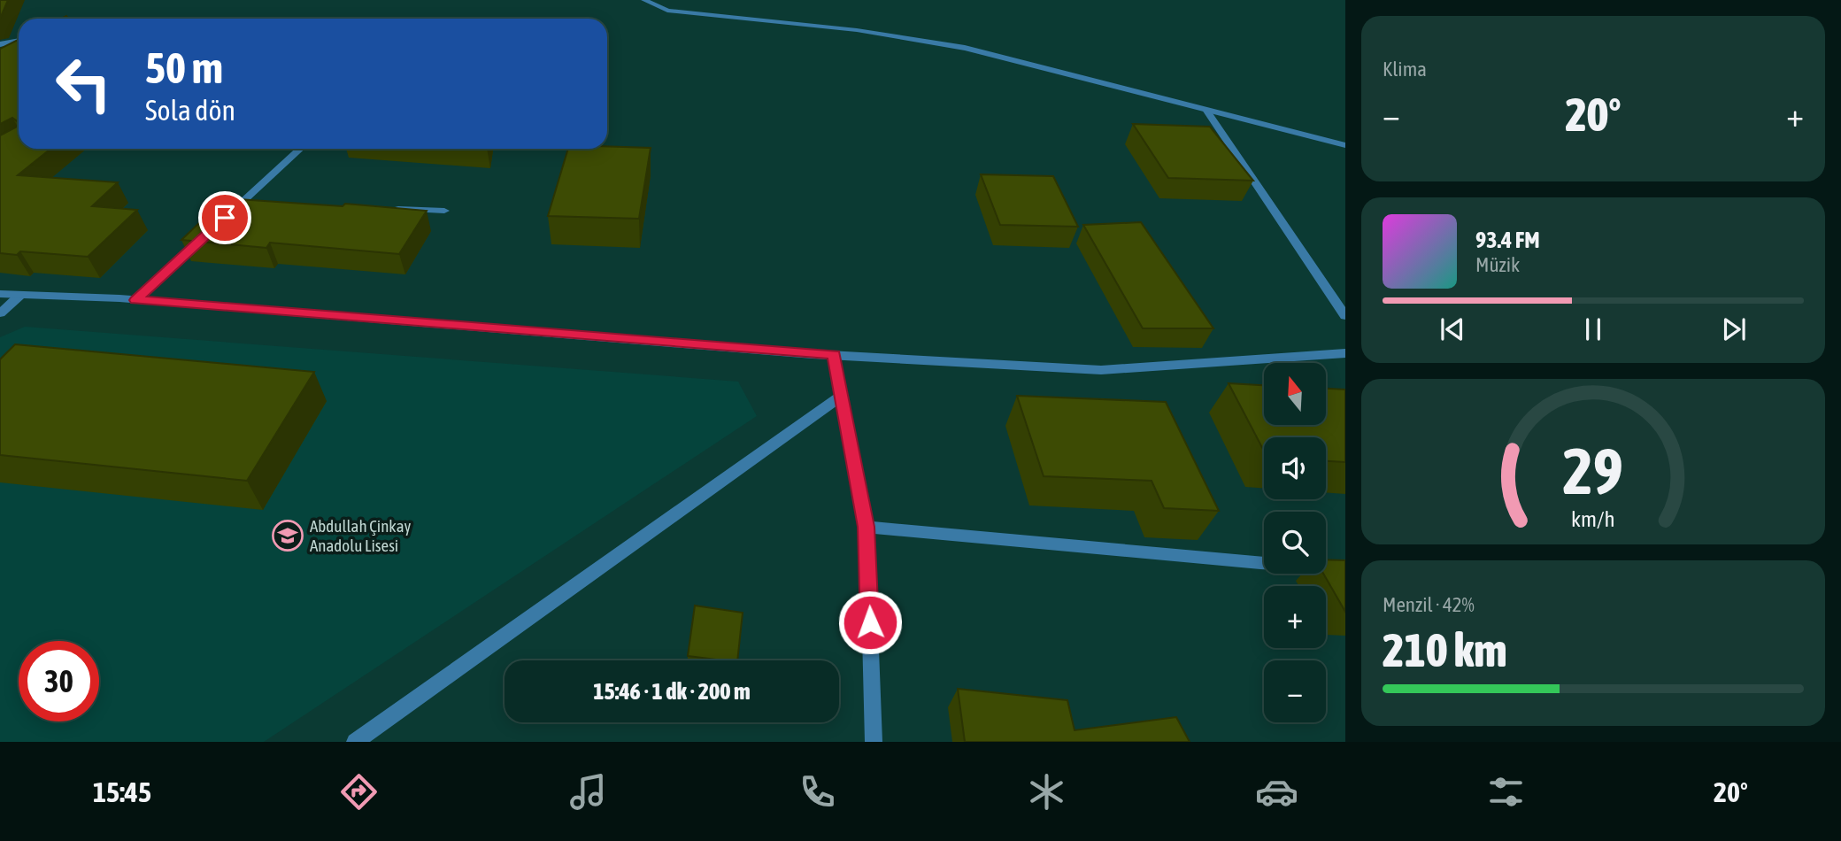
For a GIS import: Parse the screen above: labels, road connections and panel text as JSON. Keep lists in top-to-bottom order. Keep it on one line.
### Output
{"places":{"school or university":["Abdullah Çinkay Anadolu Lisesi"]},"north":"top","page":{"tile":["Klima",["Menzil · 42%","210 km"]],"turn":["50 m","Sola dön"],"heat":["−","20°","+"],"song":["93.4 FM","Müzik"],"map_buttons":["+","−"],"limit":"30","trip":"15:46 · 1 dk · 200 m","tabs":["15:45","20°"],"gauge":["29","km/h"]}}
